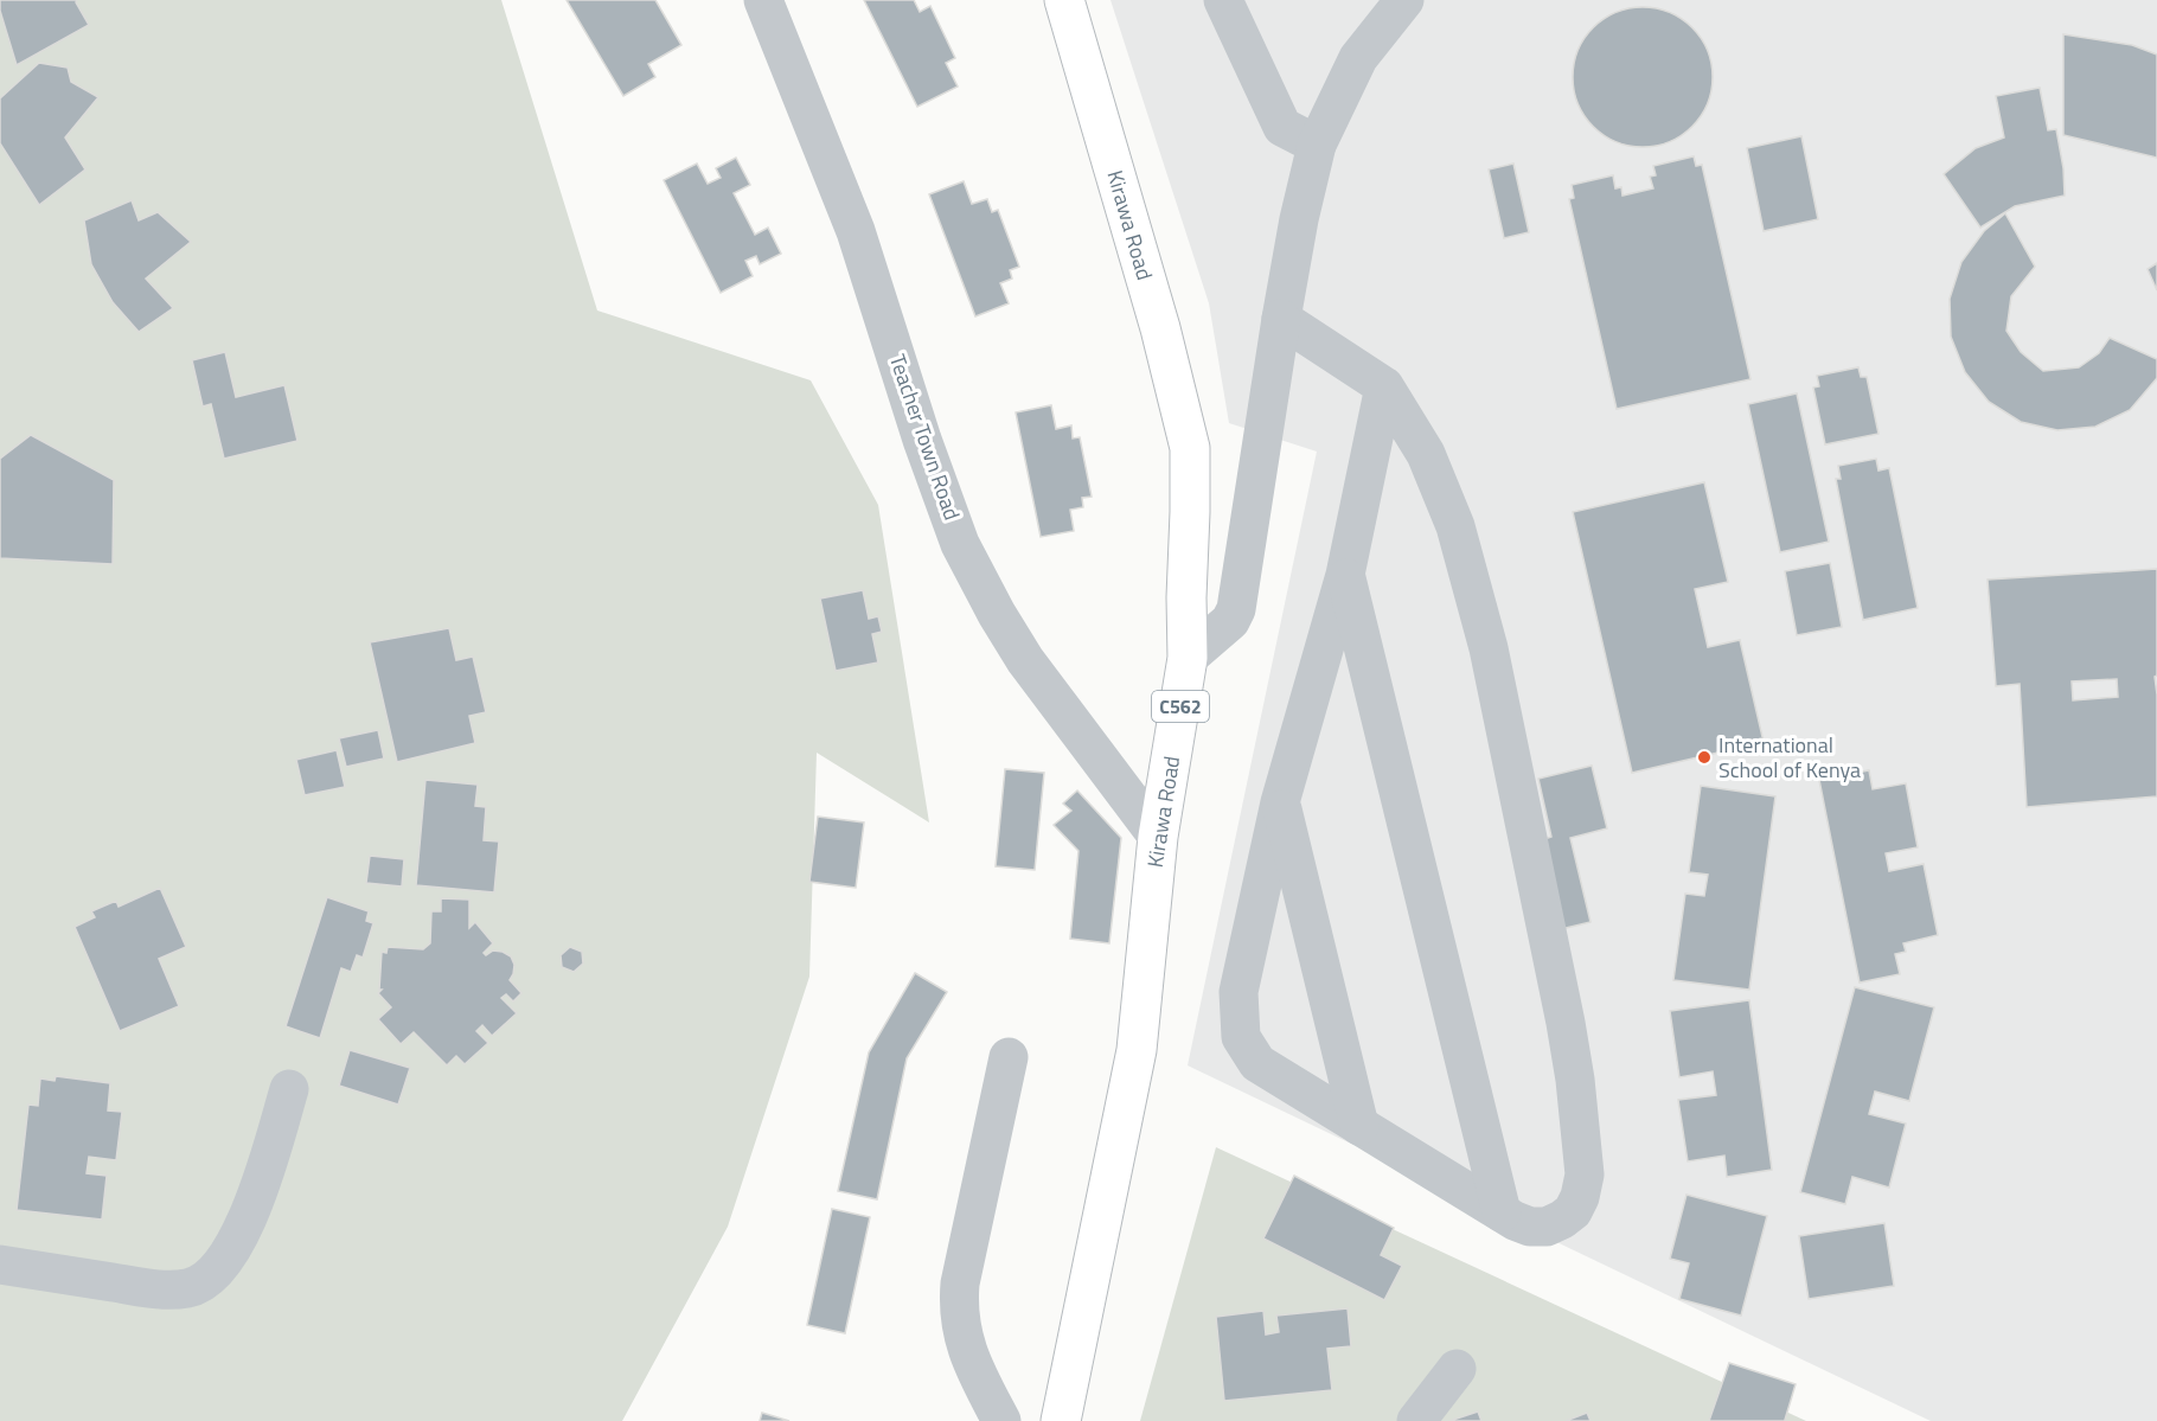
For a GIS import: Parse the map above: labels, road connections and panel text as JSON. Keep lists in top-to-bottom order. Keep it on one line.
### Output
{"streets":{"main road":["Kirawa Road","C562"],"street":["Teacher Town Road"]},"crossings":[["Kirawa Road","Teacher Town Road"]],"places":["International School of Kenya"]}
